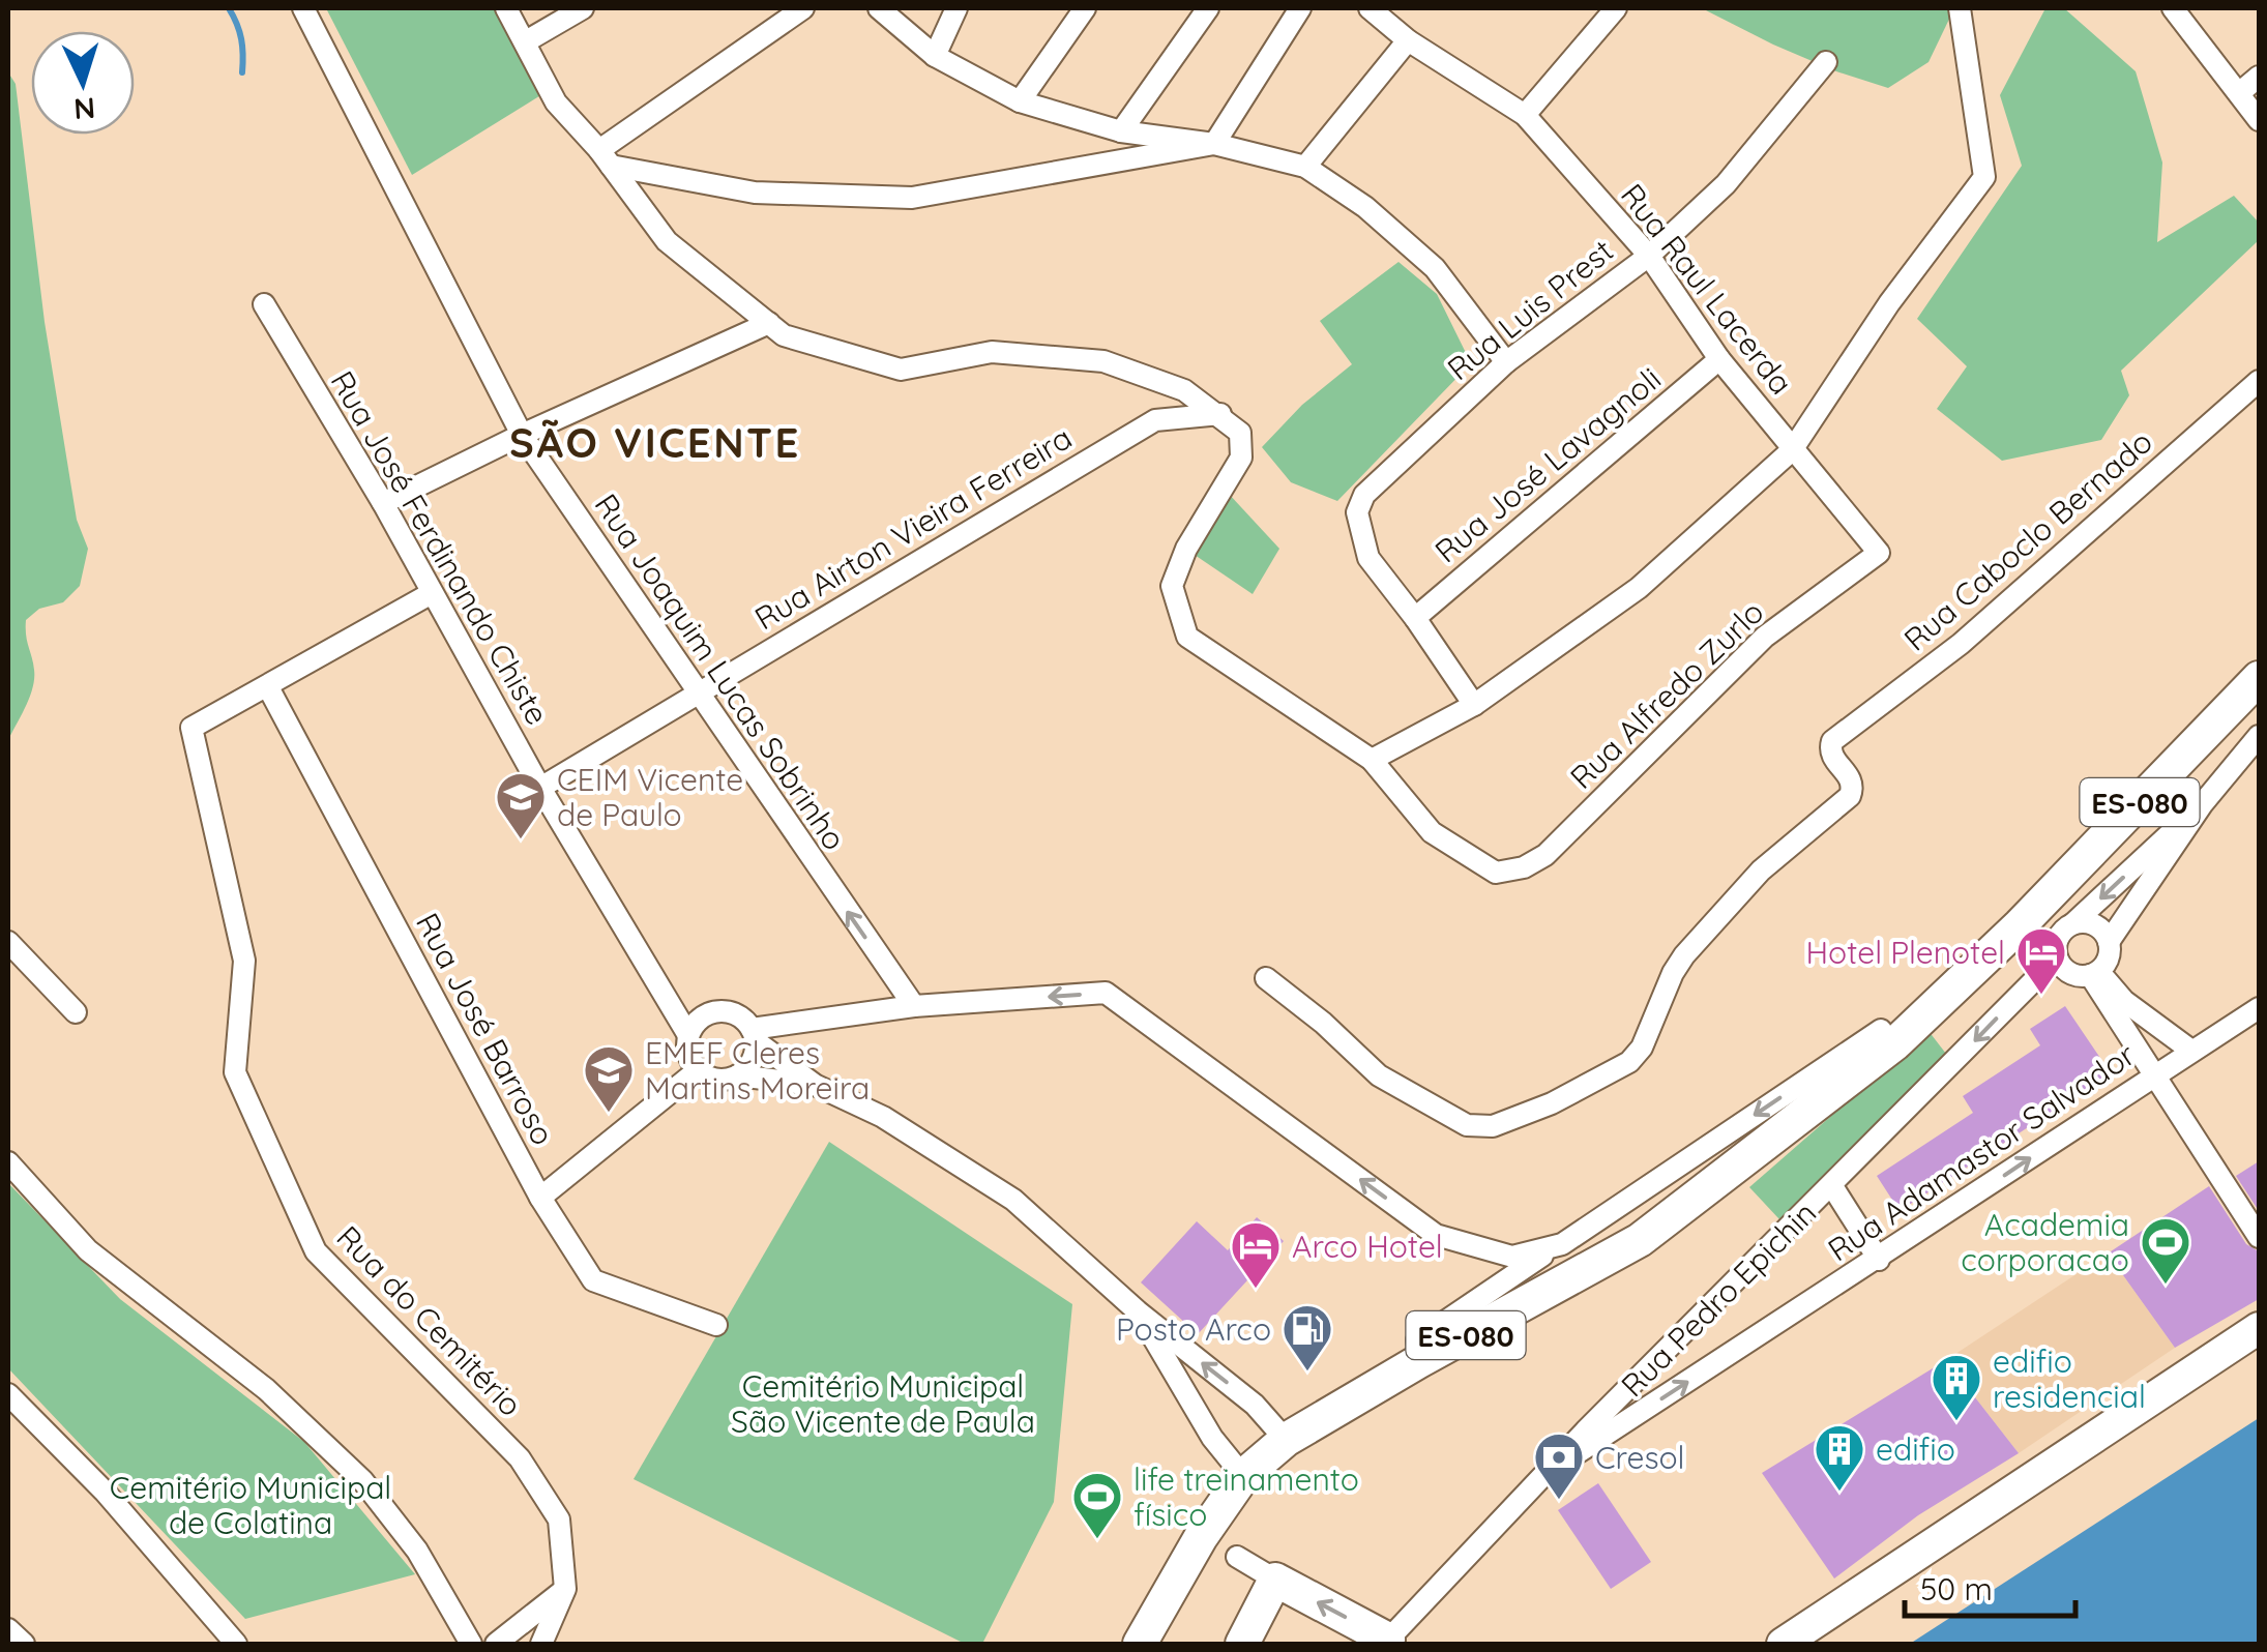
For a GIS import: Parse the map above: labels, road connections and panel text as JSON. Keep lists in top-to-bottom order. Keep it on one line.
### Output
{"streets":{"main road":["ES-080"],"street":["Rua Raul Lacerda","Rua Luis Prest","Rua José Lavagnoli","Rua Airton Vieira Ferreira","Rua Caboclo Bernado","Rua José Ferdinando Chiste","Rua Joaquim Lucas Sobrinho","Rua Alfredo Zurlo","Rua José Barroso","Rua Adamastor Salvador","Rua Pedro Epichin","Rua do Cemitério"]},"crossings":[["Rua Raul Lacerda","Rua Luis Prest"],["Rua Raul Lacerda","Rua José Lavagnoli"],["Rua Raul Lacerda","Rua Alfredo Zurlo"],["Rua Luis Prest","Rua José Lavagnoli"],["Rua Airton Vieira Ferreira","Rua José Ferdinando Chiste"],["Rua Airton Vieira Ferreira","Rua Joaquim Lucas Sobrinho"],["Rua José Barroso","Rua do Cemitério"],["Rua Adamastor Salvador","Rua Pedro Epichin"]],"districts":["SÃO VICENTE"],"parks":["Cemitério Municipal São Vicente de Paula","Cemitério Municipal de Colatina"],"places":{"school or university":["CEIM Vicente de Paulo","EMEF Cleres Martins Moreira"],"hotel":["Hotel Plenotel","Arco Hotel"],"sports":["Academia corporacao","life treinamento físico"],"fuel station":["Posto Arco"],"building":["edifio residencial","edifio"],"bank":["Cresol"]},"scale_bar":"50 m","north":"bottom"}
